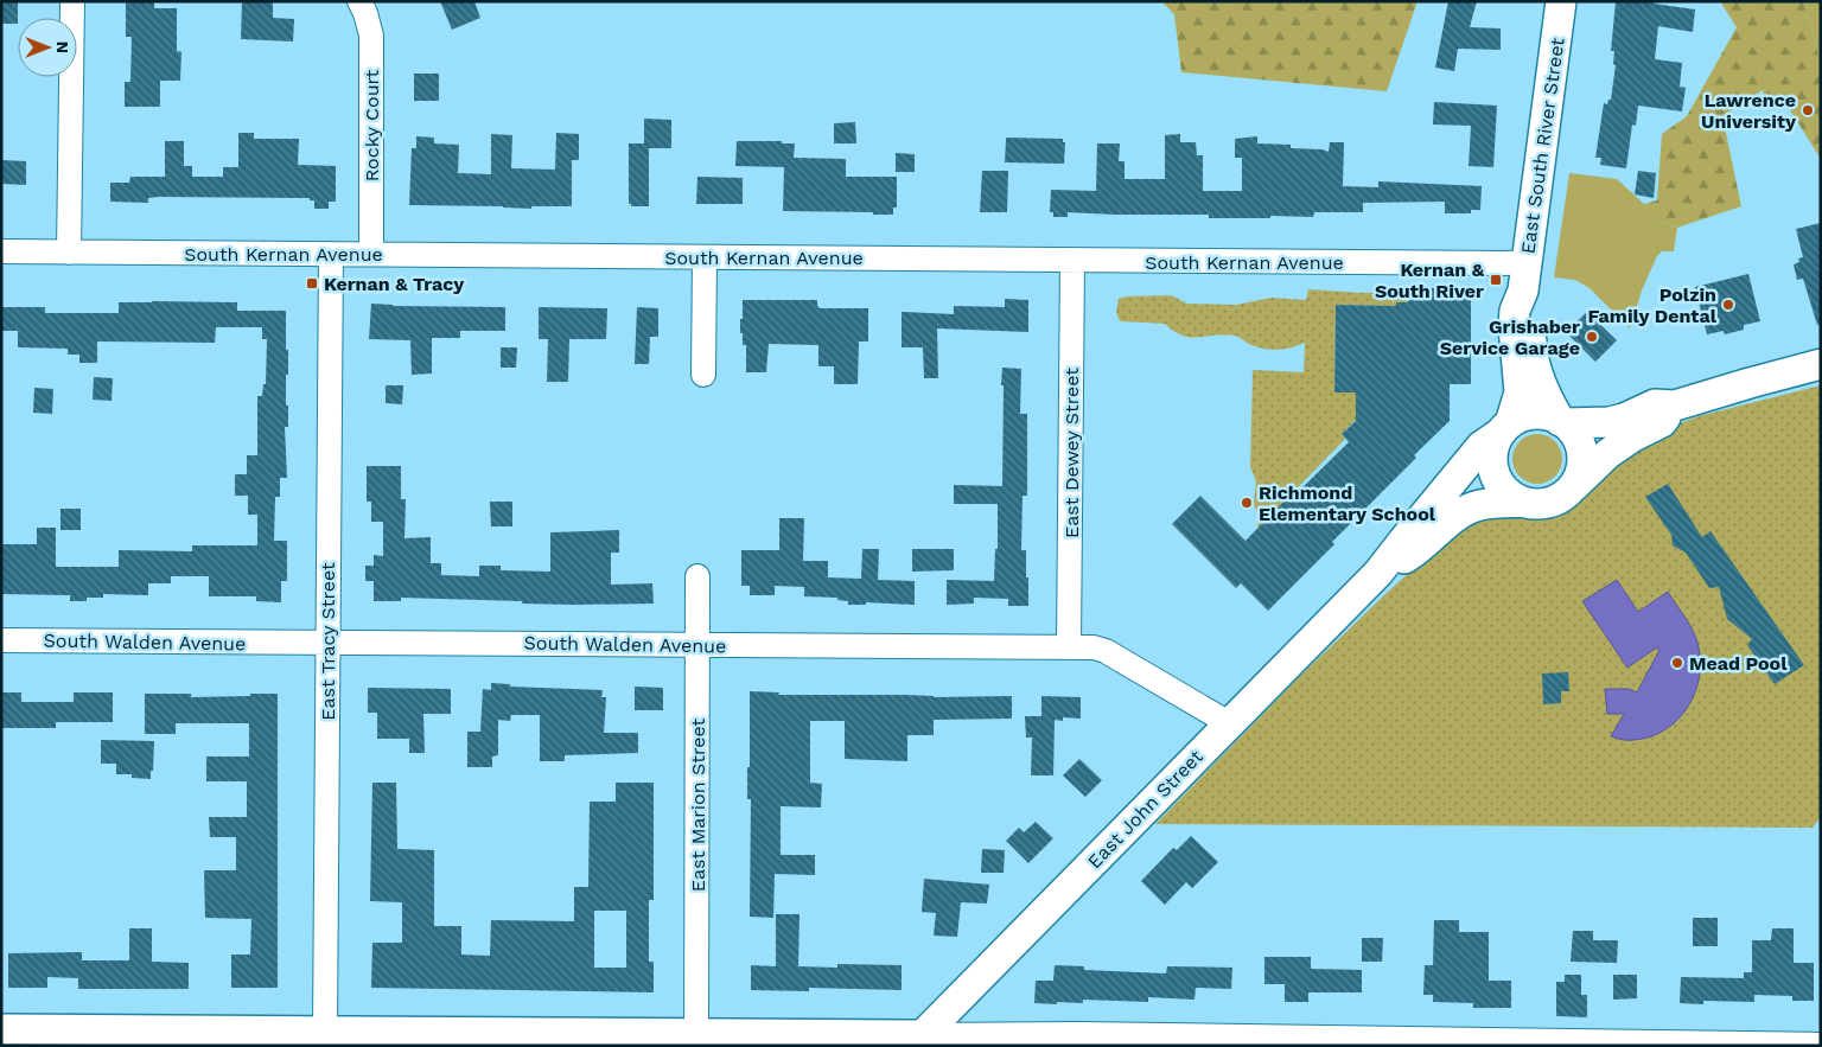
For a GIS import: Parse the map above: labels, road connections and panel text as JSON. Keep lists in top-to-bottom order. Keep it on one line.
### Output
{"streets":{"street":["Rocky Court","East South River Street","South Kernan Avenue","East Dewey Street","South Walden Avenue","East Tracy Street","East Marion Street","East John Street"]},"crossings":[["Rocky Court","South Kernan Avenue"],["East South River Street","South Kernan Avenue"],["East South River Street","East John Street"],["South Kernan Avenue","East Dewey Street"],["South Kernan Avenue","East Tracy Street"],["East Dewey Street","South Walden Avenue"],["South Walden Avenue","East Tracy Street"],["South Walden Avenue","East Marion Street"],["South Walden Avenue","East John Street"]],"places":{"other":["Lawrence University","Polzin Family Dental","Grishaber Service Garage","Richmond Elementary School","Mead Pool"],"transit":["Kernan & South River","Kernan & Tracy"]},"north":"right"}
